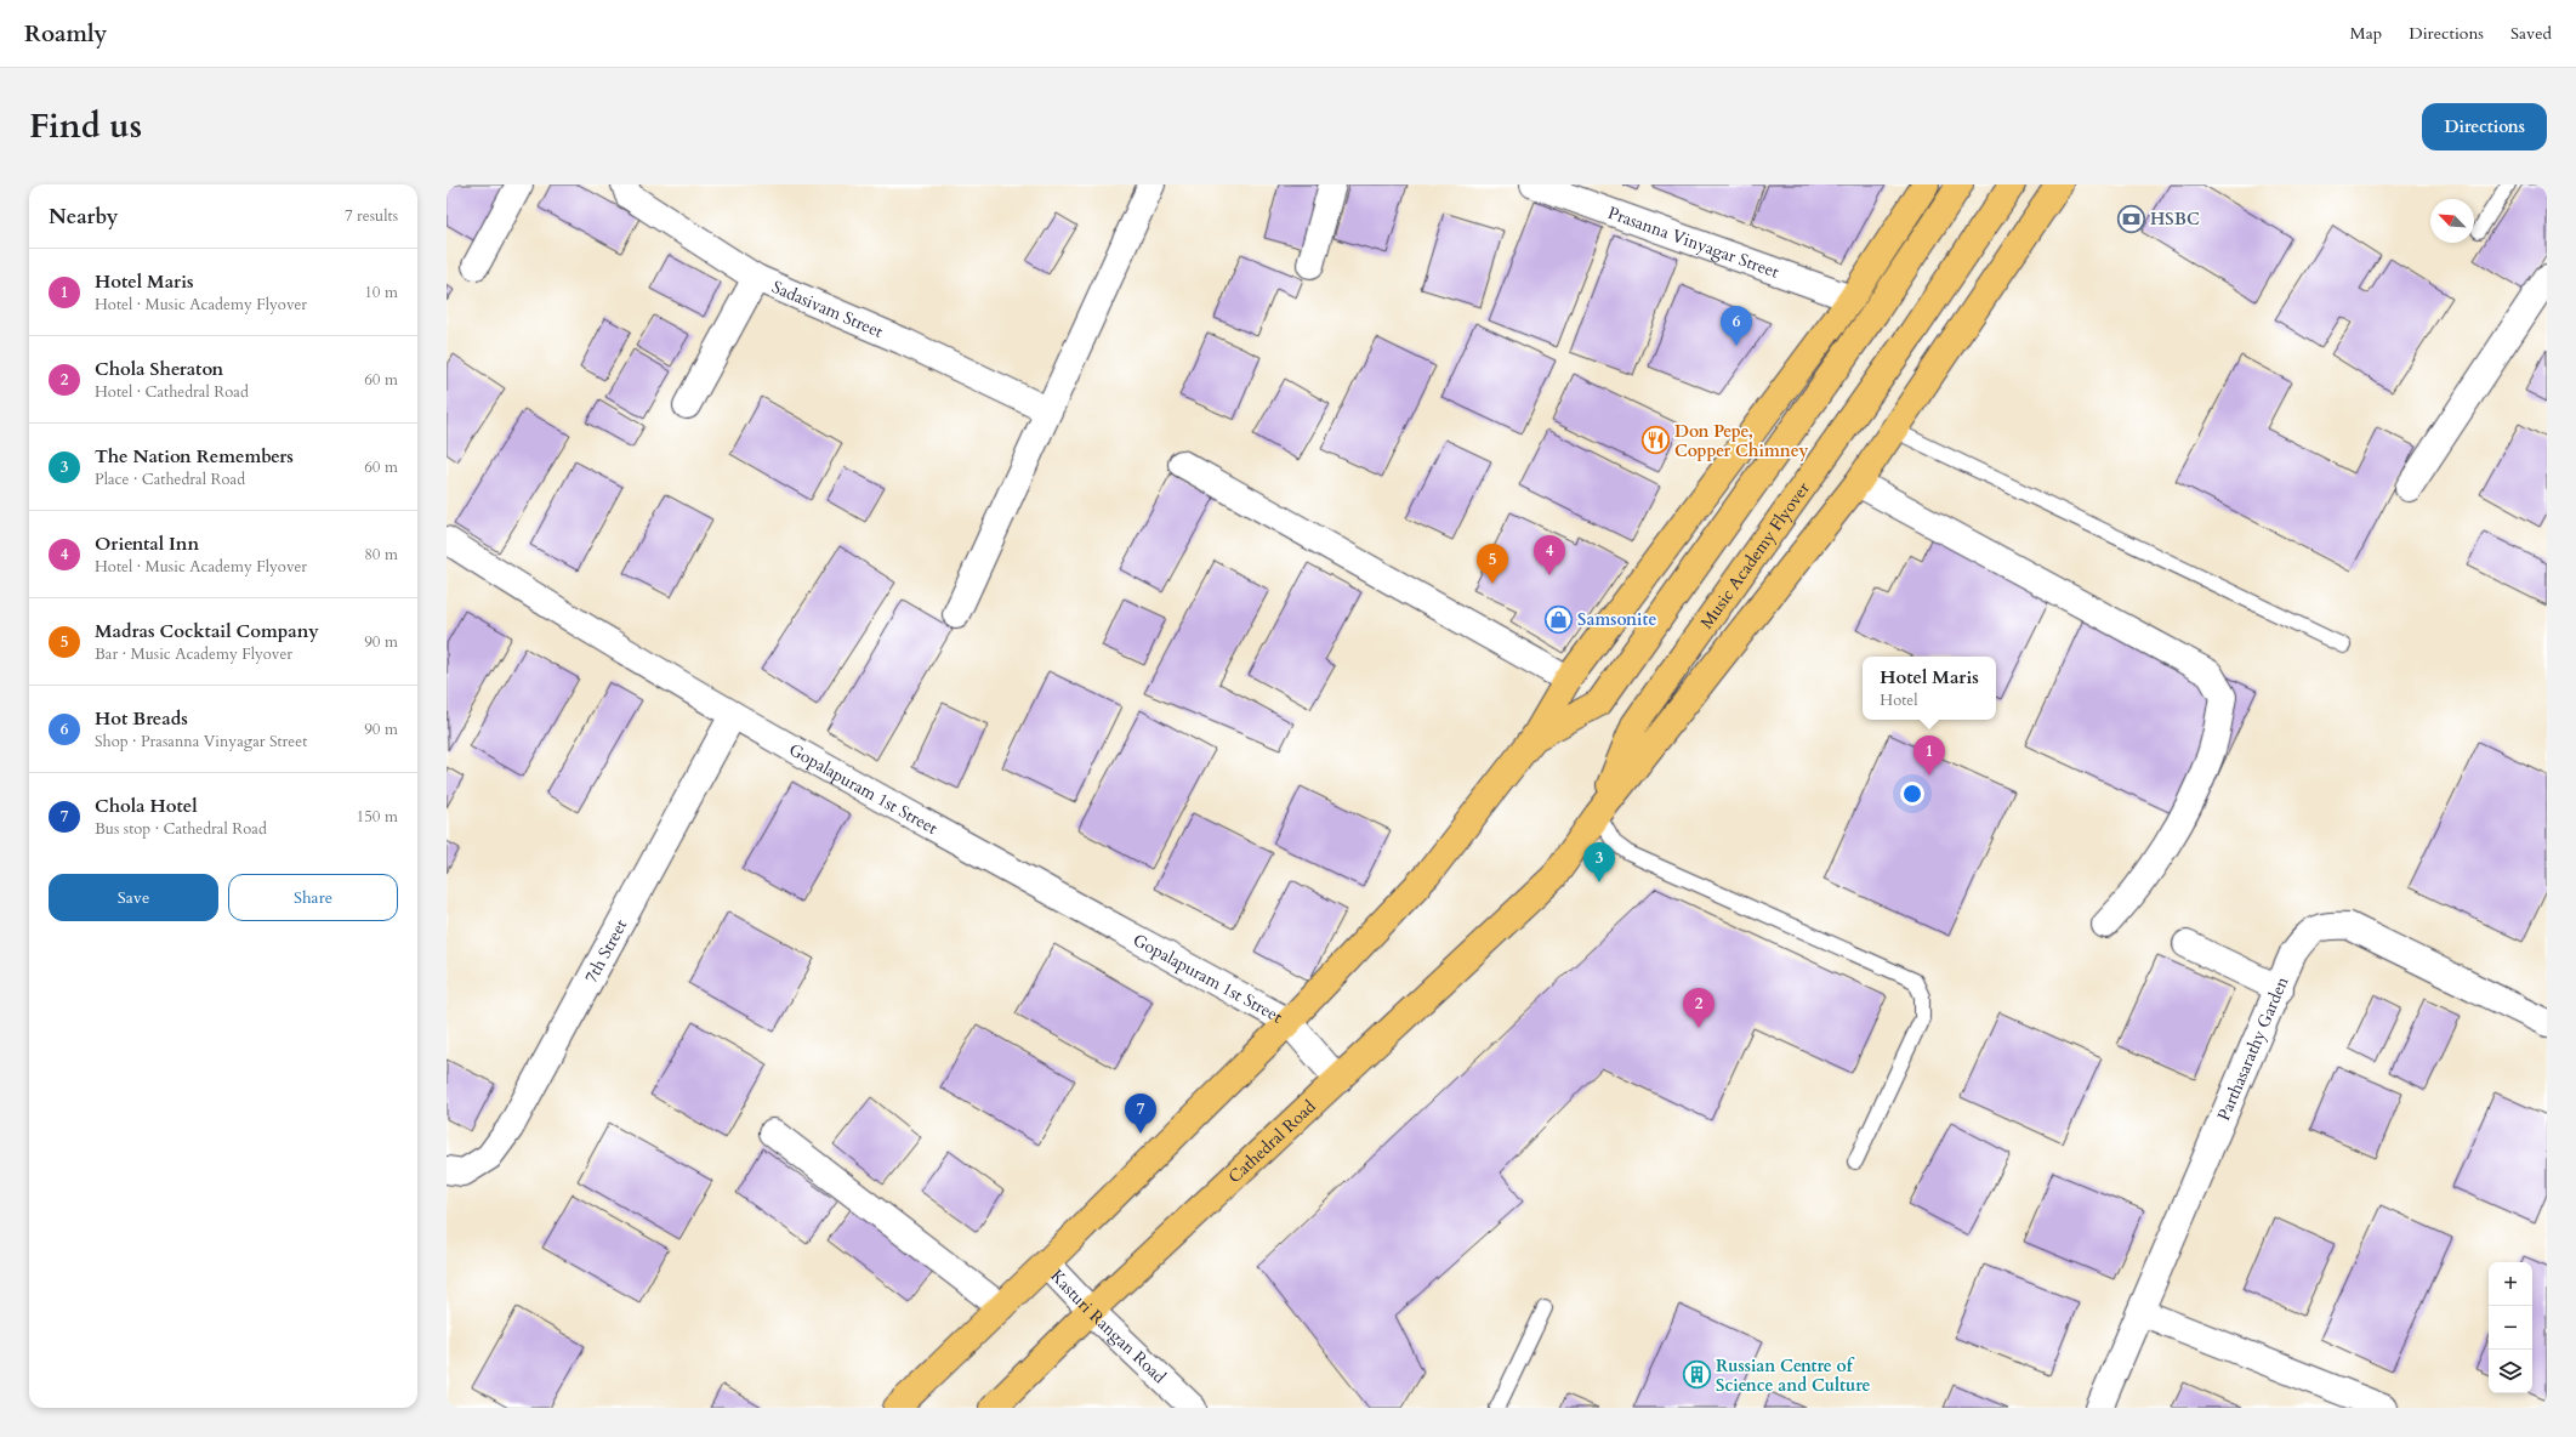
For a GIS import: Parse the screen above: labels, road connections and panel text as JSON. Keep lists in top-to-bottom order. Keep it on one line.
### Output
{"streets":{"main road":["Music Academy Flyover","Cathedral Road"],"street":["Prasanna Vinyagar Street","Sadasivam Street","Gopalapuram 1st Street","7th Street","Parthasarathy Garden","Kasturi Rangan Road"]},"crossings":[["Music Academy Flyover","Cathedral Road"],["Gopalapuram 1st Street","7th Street"],["Cathedral Road","Kasturi Rangan Road"]],"places":{"bank":["HSBC"],"restaurant":["Don Pepe, Copper Chimney"],"shop":["Samsonite"],"building":["Russian Centre of Science and Culture"]},"north":"top left","page":{"header":"Roamly","nav":["Map","Directions","Saved"],"title":"Find us","buttons":["Directions",["Save","Share"]],"heading":["Nearby","7 results"],"list":[{"mark":"1","name":"Hotel Maris","note":"Hotel · Music Academy Flyover","value":"10 m"},{"mark":"2","name":"Chola Sheraton","note":"Hotel · Cathedral Road","value":"60 m"},{"mark":"3","name":"The Nation Remembers","note":"Place · Cathedral Road","value":"60 m"},{"mark":"4","name":"Oriental Inn","note":"Hotel · Music Academy Flyover","value":"80 m"},{"mark":"5","name":"Madras Cocktail Company","note":"Bar · Music Academy Flyover","value":"90 m"},{"mark":"6","name":"Hot Breads","note":"Shop · Prasanna Vinyagar Street","value":"90 m"},{"mark":"7","name":"Chola Hotel","note":"Bus stop · Cathedral Road","value":"150 m"}],"pins":["6","4","5","1","3","2","7"],"popup":["Hotel Maris","Hotel"],"map_buttons":["+","−"]}}
